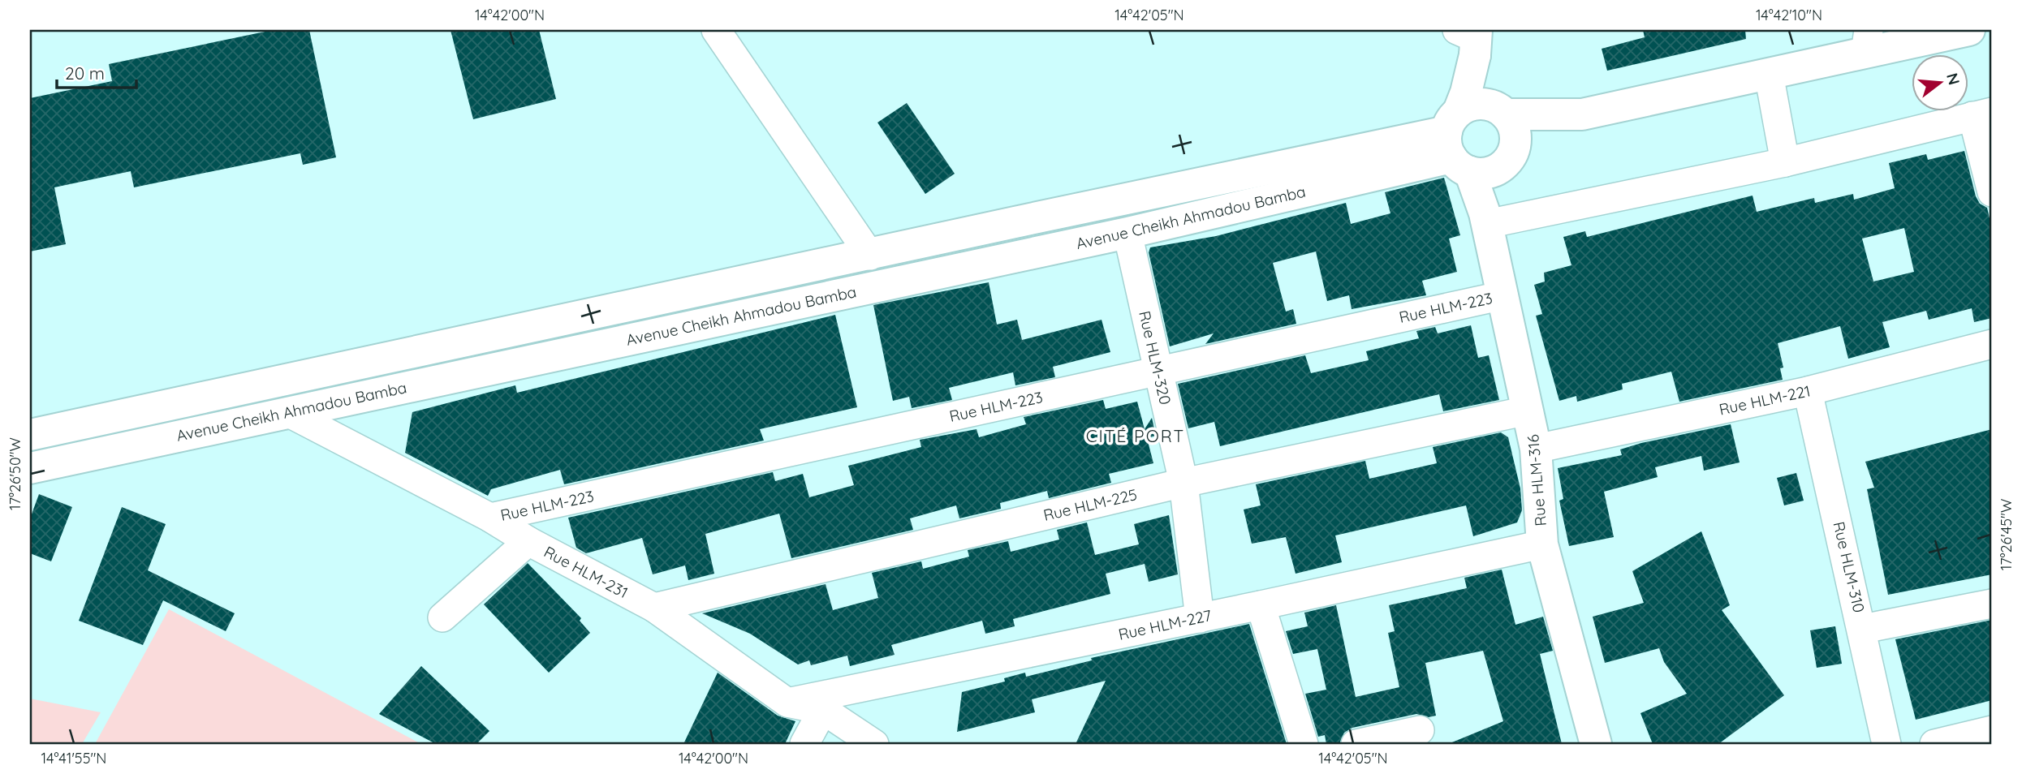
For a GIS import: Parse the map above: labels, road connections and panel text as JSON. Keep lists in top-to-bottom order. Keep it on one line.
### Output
{"streets":{"street":["Avenue Cheikh Ahmadou Bamba","Rue HLM-223","Rue HLM-320","Rue HLM-221","Rue HLM-316","Rue HLM-225","Rue HLM-310","Rue HLM-231","Rue HLM-227"]},"crossings":[["Avenue Cheikh Ahmadou Bamba","Rue HLM-320"],["Avenue Cheikh Ahmadou Bamba","Rue HLM-316"],["Avenue Cheikh Ahmadou Bamba","Rue HLM-231"],["Rue HLM-223","Rue HLM-320"],["Rue HLM-223","Rue HLM-316"],["Rue HLM-223","Rue HLM-231"],["Rue HLM-320","Rue HLM-225"],["Rue HLM-320","Rue HLM-227"],["Rue HLM-221","Rue HLM-316"],["Rue HLM-221","Rue HLM-310"],["Rue HLM-316","Rue HLM-225"],["Rue HLM-316","Rue HLM-227"],["Rue HLM-225","Rue HLM-231"],["Rue HLM-231","Rue HLM-227"]],"districts":["CITÉ PORT"],"scale_bar":"20 m","north":"right","coordinates":["14°42'00\"N","14°42'05\"N","14°42'10\"N","17°26'50\"W","17°26'45\"W","14°41'55\"N"]}
